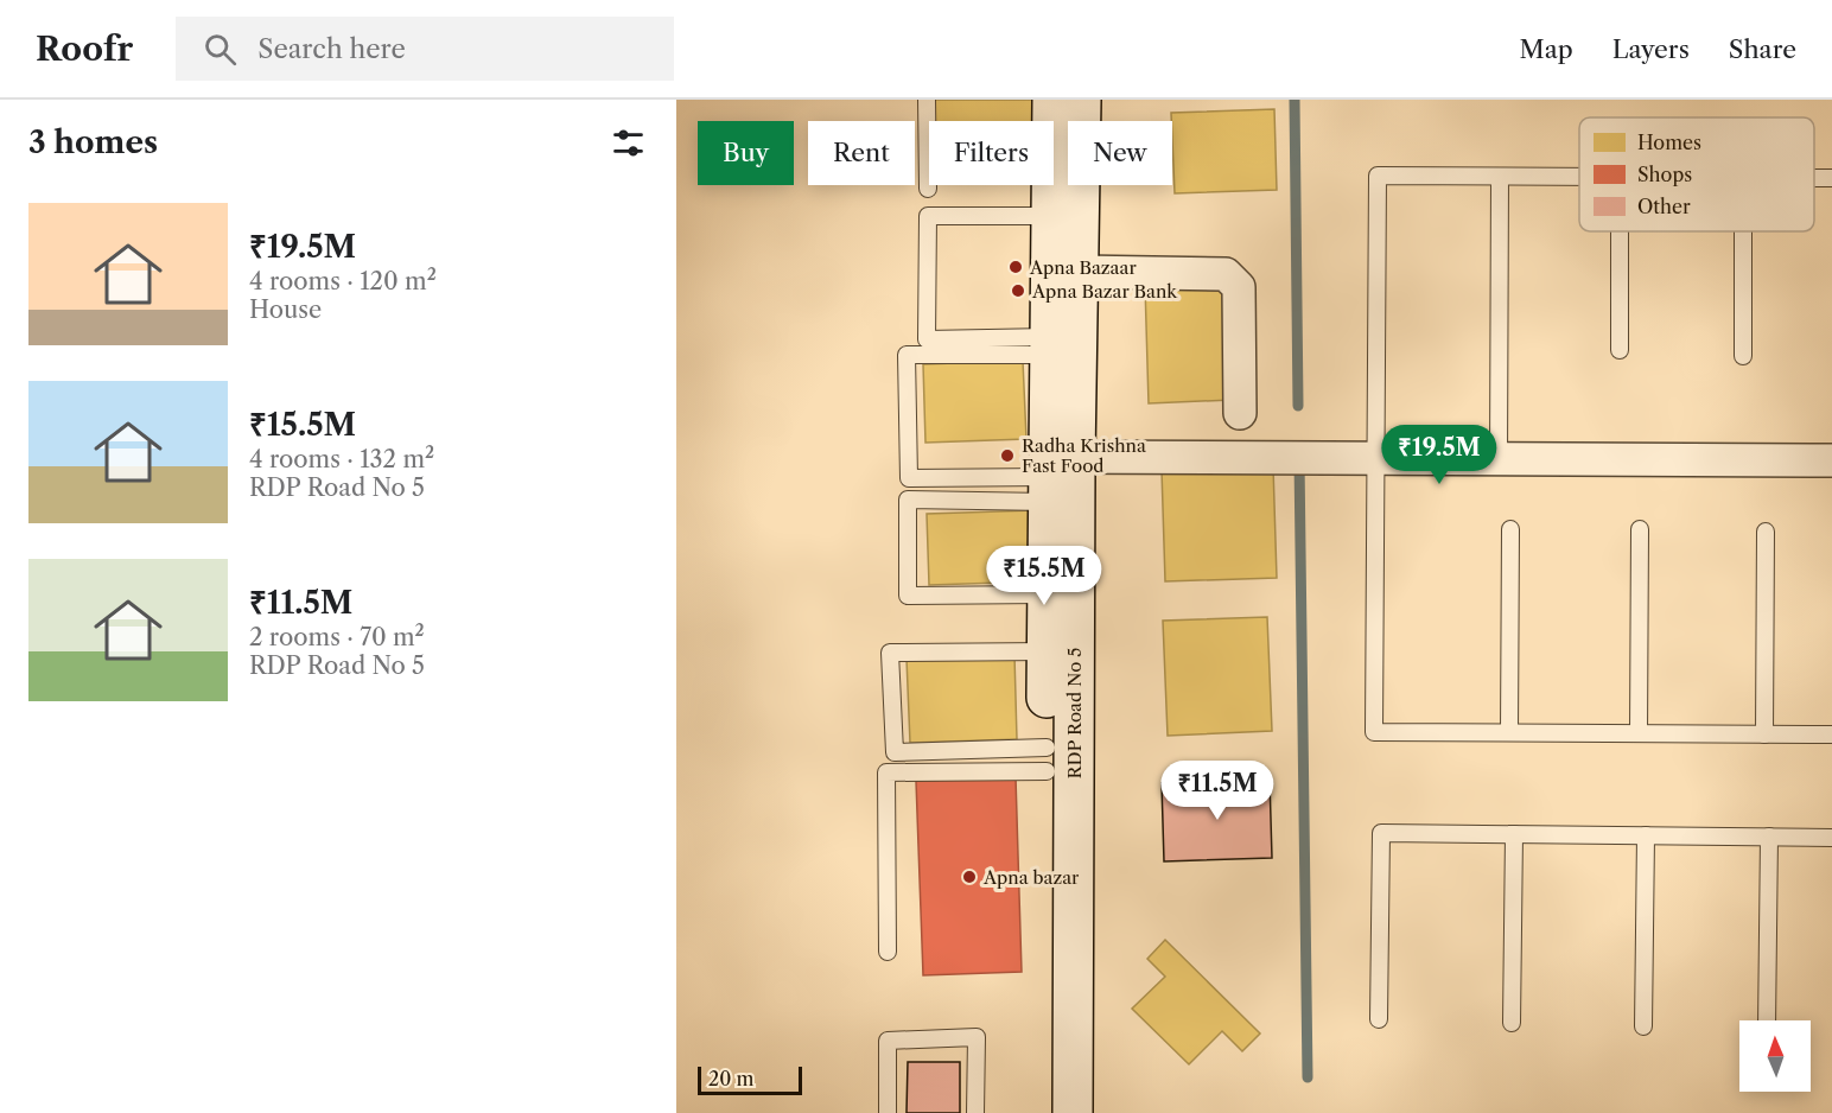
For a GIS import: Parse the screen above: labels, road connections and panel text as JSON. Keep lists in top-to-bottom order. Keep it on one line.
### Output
{"streets":{"main road":["RDP Road No 5"]},"places":["Apna Bazaar","Apna Bazar Bank","Radha Krishna Fast Food","Apna bazar"],"legend":["Homes","Shops","Other"],"scale_bar":"20 m","north":"top","page":{"header":"Roofr","search":"Search here","nav":["Map","Layers","Share"],"heading":"3 homes","chip":["Buy","Rent","Filters","New"],"list":[{"name":"₹19.5M","note":"4 rooms · 120 m² · House"},{"name":"₹15.5M","note":"4 rooms · 132 m² · RDP Road No 5"},{"name":"₹11.5M","note":"2 rooms · 70 m² · RDP Road No 5"}],"price":["₹19.5M","₹15.5M","₹11.5M"],"scale":"20 m"}}
